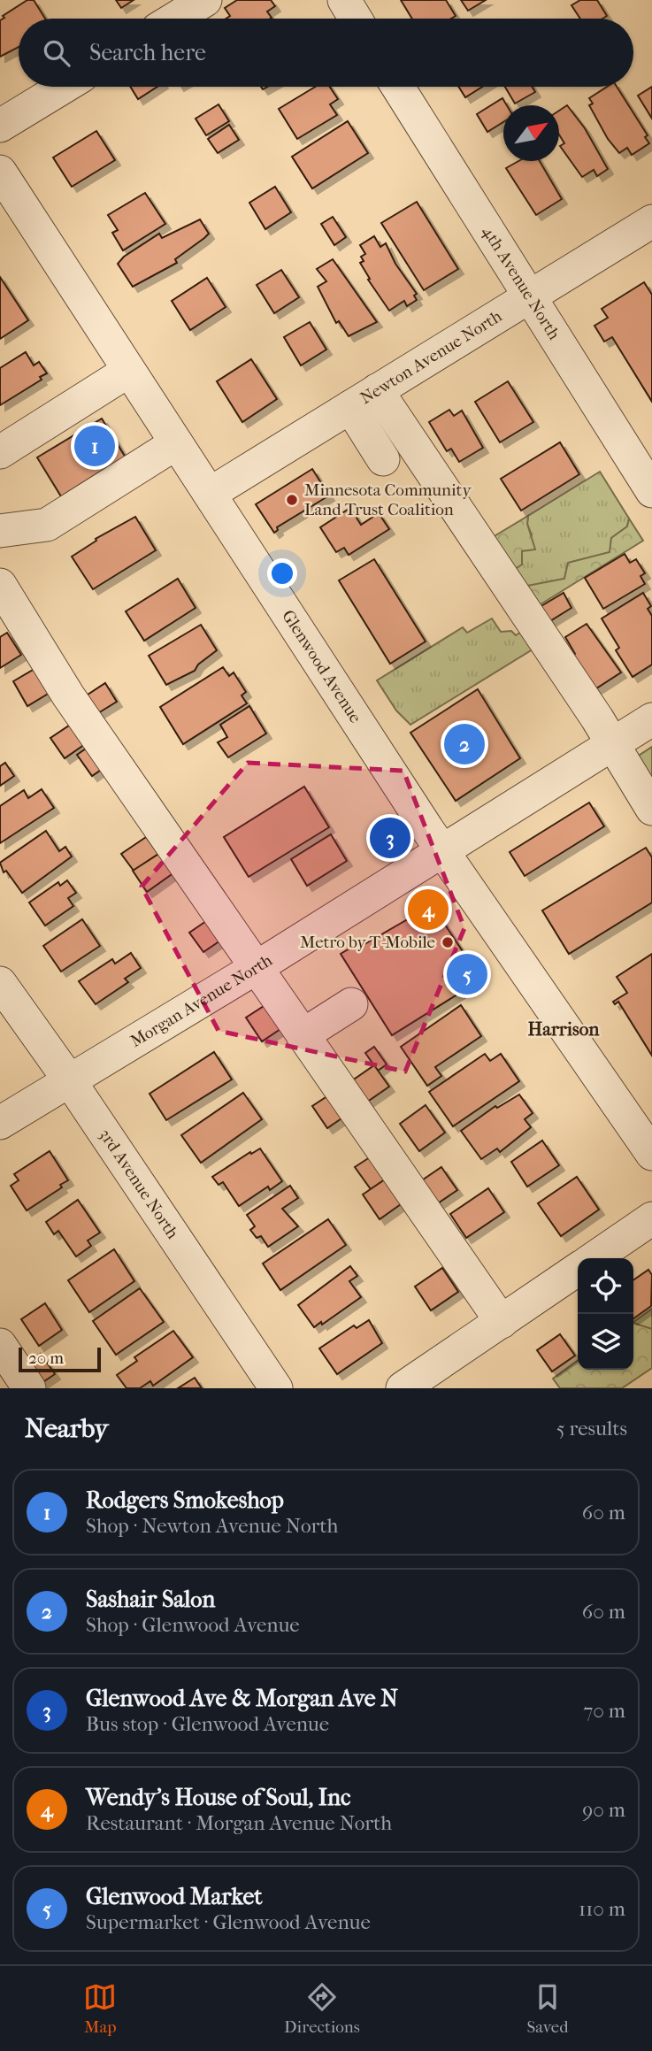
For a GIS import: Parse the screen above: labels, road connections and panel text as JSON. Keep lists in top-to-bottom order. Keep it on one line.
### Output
{"streets":{"street":["4th Avenue North","Newton Avenue North","Glenwood Avenue","Morgan Avenue North","3rd Avenue North"]},"crossings":[["4th Avenue North","Newton Avenue North"],["Newton Avenue North","Glenwood Avenue"],["Glenwood Avenue","Morgan Avenue North"],["Morgan Avenue North","3rd Avenue North"]],"districts":["Harrison"],"places":["Minnesota Community Land Trust Coalition","Metro by T-Mobile"],"scale_bar":"20 m","north":"top right","page":{"search":"Search here","pins":["1","2","3","4","5"],"scale":"20 m","heading":["Nearby","5 results"],"list":[{"mark":"1","name":"Rodgers Smokeshop","note":"Shop · Newton Avenue North","value":"60 m"},{"mark":"2","name":"Sashair Salon","note":"Shop · Glenwood Avenue","value":"60 m"},{"mark":"3","name":"Glenwood Ave & Morgan Ave N","note":"Bus stop · Glenwood Avenue","value":"70 m"},{"mark":"4","name":"Wendy's House of Soul, Inc","note":"Restaurant · Morgan Avenue North","value":"90 m"},{"mark":"5","name":"Glenwood Market","note":"Supermarket · Glenwood Avenue","value":"110 m"}],"nav":["Map","Directions","Saved"]}}
